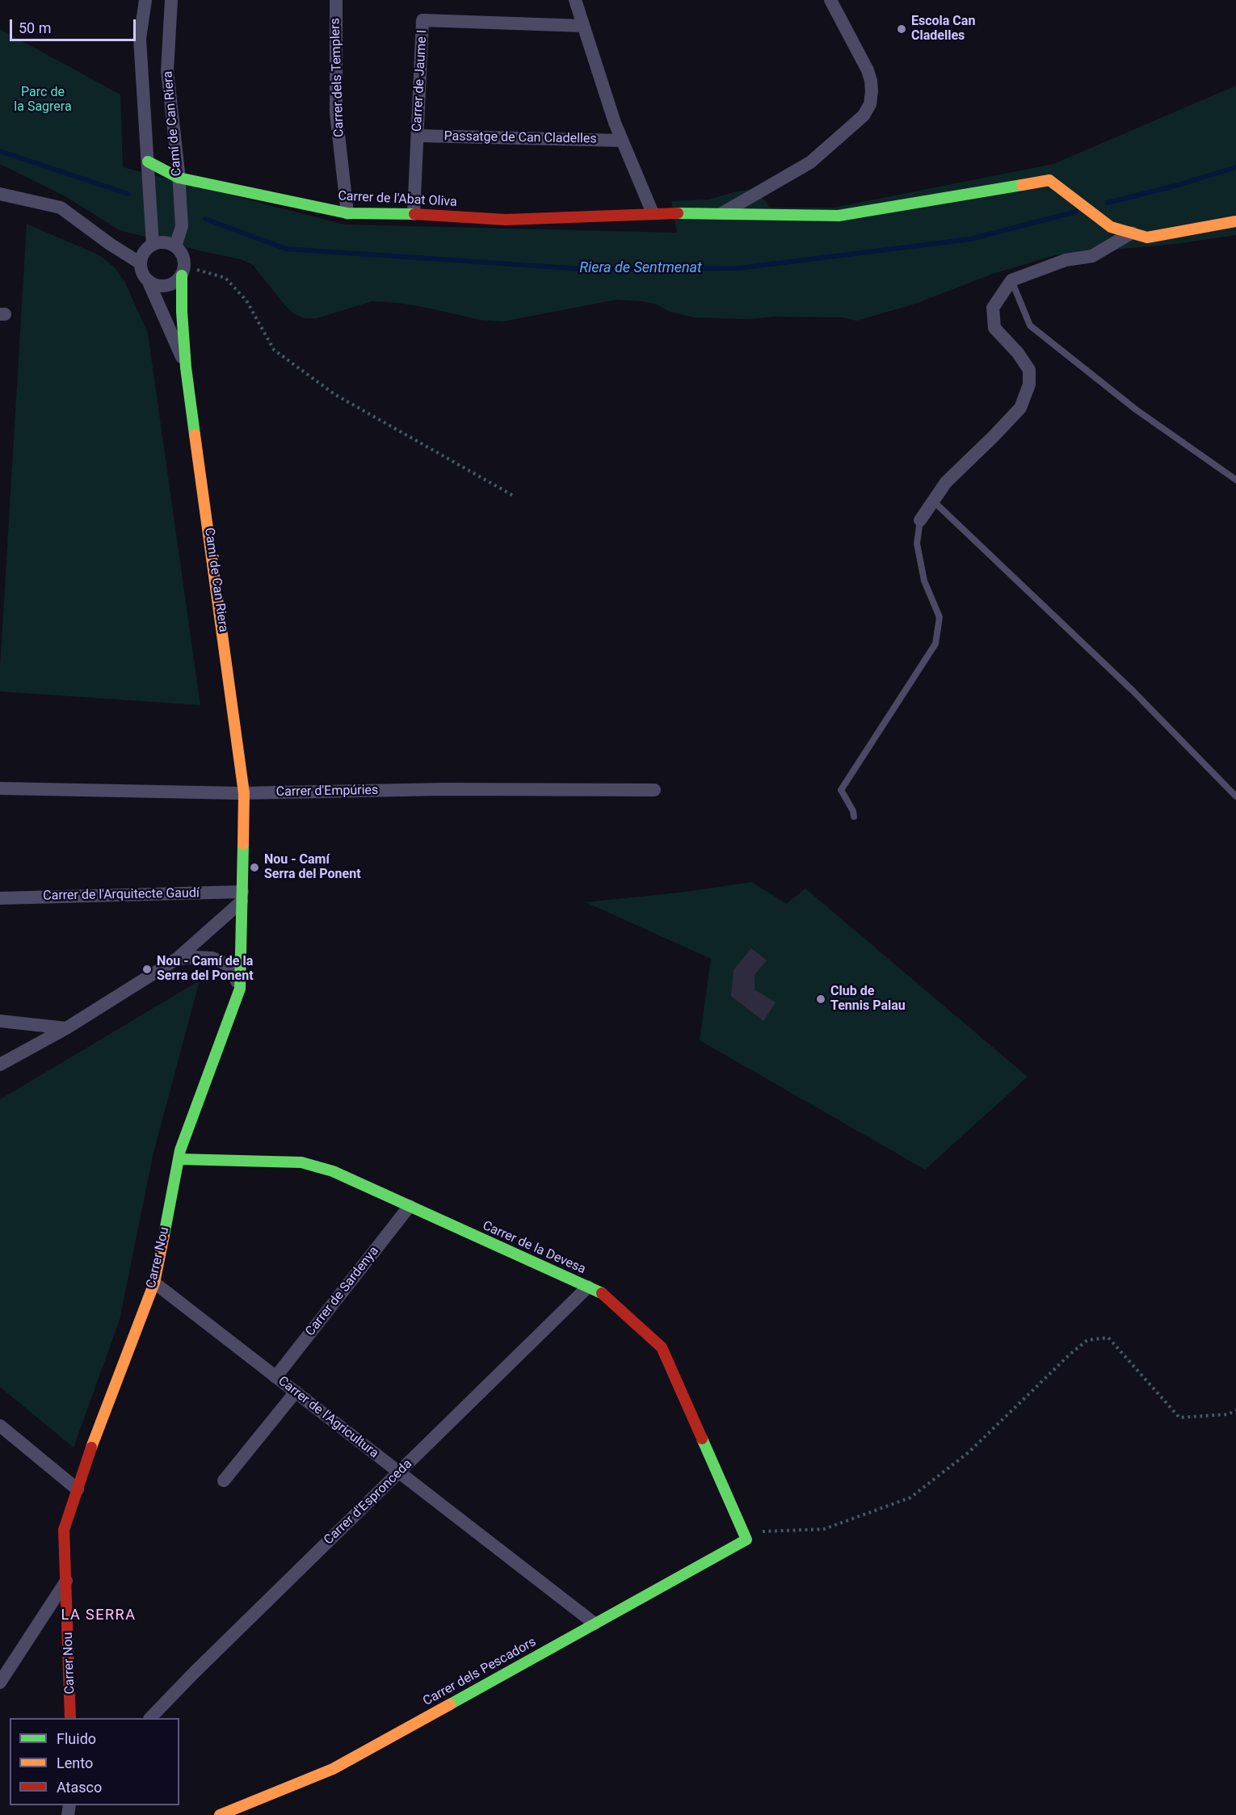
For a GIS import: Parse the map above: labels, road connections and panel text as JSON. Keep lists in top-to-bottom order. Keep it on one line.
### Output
{"streets":{"street":["Carrer dels Templers","Carrer de Jaume I","Camí de Can Riera","Passatge de Can Cladelles","Carrer de l'Abat Oliva","Carrer d'Empúries","Carrer de l'Arquitecte Gaudí","Carrer de la Devesa","Carrer Nou","Carrer de Sardenya","Carrer de l'Agricultura","Carrer d'Espronceda","Carrer dels Pescadors"]},"crossings":[["Carrer dels Templers","Carrer de l'Abat Oliva"],["Carrer de Jaume I","Passatge de Can Cladelles"],["Carrer de Jaume I","Carrer de l'Abat Oliva"],["Camí de Can Riera","Carrer de l'Abat Oliva"],["Camí de Can Riera","Carrer d'Empúries"],["Camí de Can Riera","Carrer Nou"],["Carrer d'Empúries","Carrer Nou"],["Carrer de l'Arquitecte Gaudí","Carrer Nou"],["Carrer de la Devesa","Carrer Nou"],["Carrer de la Devesa","Carrer de Sardenya"],["Carrer de la Devesa","Carrer d'Espronceda"],["Carrer de la Devesa","Carrer dels Pescadors"],["Carrer Nou","Carrer de l'Agricultura"],["Carrer de Sardenya","Carrer de l'Agricultura"],["Carrer de l'Agricultura","Carrer d'Espronceda"],["Carrer de l'Agricultura","Carrer dels Pescadors"]],"districts":["LA SERRA"],"water":["Riera de Sentmenat"],"parks":["Parc de la Sagrera"],"places":["Escola Can Cladelles","Nou - Camí Serra del Ponent","Nou - Camí de la Serra del Ponent","Club de Tennis Palau"],"legend":["Fluido","Lento","Atasco"],"scale_bar":"50 m"}
